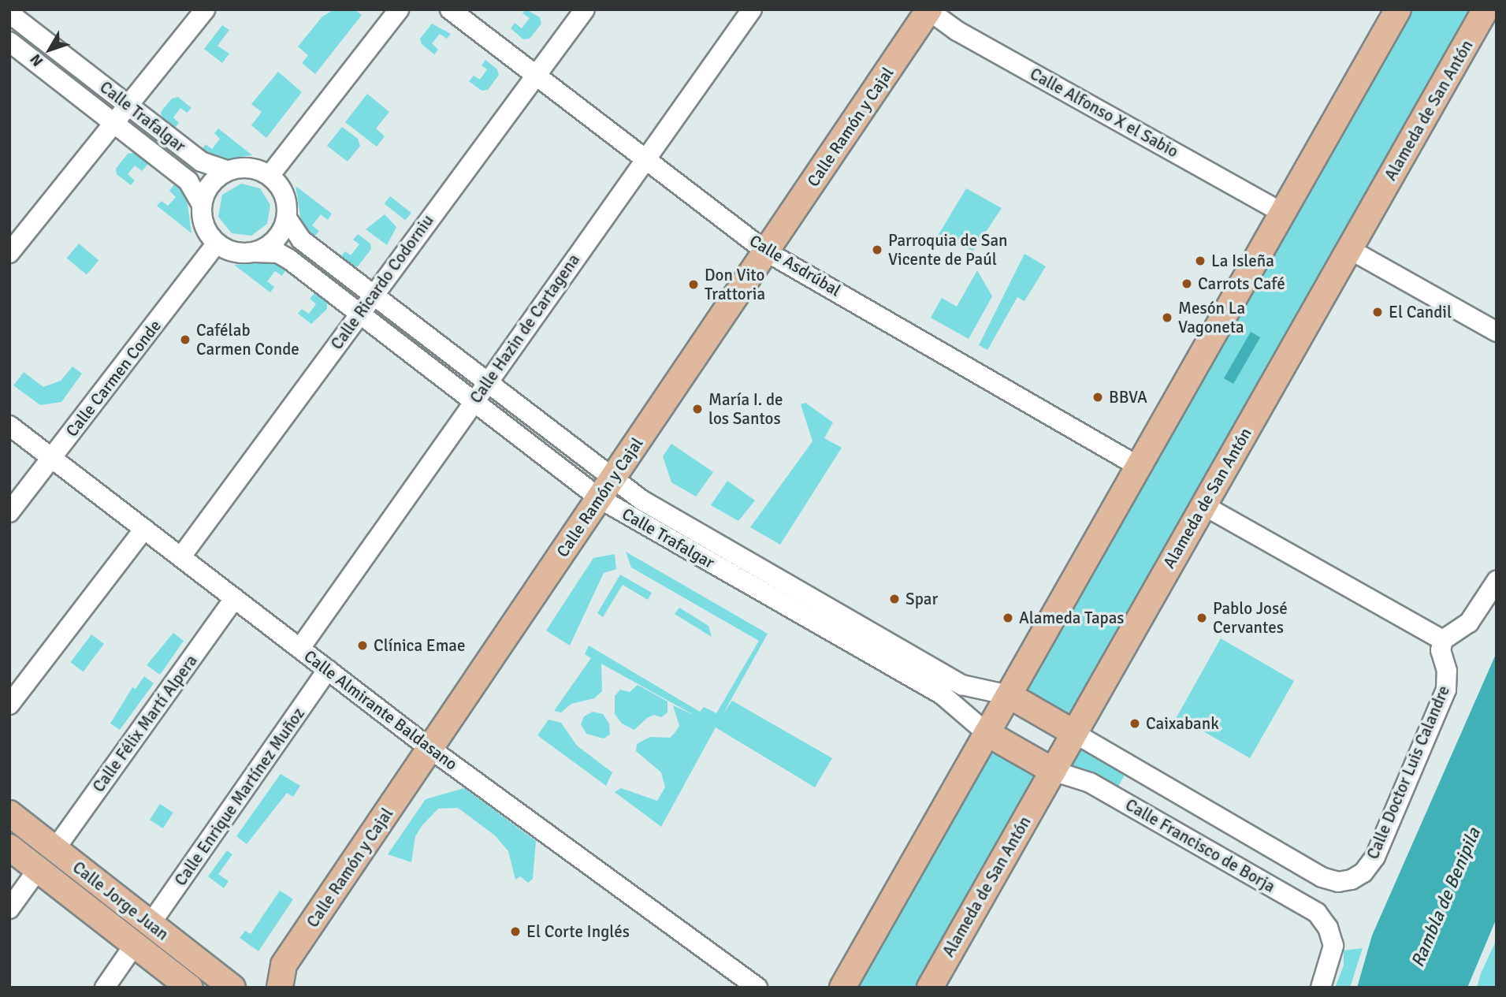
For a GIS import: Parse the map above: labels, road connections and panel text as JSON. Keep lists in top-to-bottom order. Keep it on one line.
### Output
{"streets":{"main road":["Alameda de San Antón","Calle Ramón y Cajal","Calle Jorge Juan"],"street":["Calle Alfonso X el Sabio","Calle Trafalgar","Calle Asdrúbal","Calle Ricardo Codorniu","Calle Hazin de Cartagena","Calle Carmen Conde","Calle Almirante Baldasano","Calle Félix Martí Alpera","Calle Doctor Luis Calandre","Calle Enrique Martínez Muñoz","Calle Francisco de Borja"]},"crossings":[["Alameda de San Antón","Calle Francisco de Borja"],["Calle Alfonso X el Sabio","Calle Ramón y Cajal"],["Calle Trafalgar","Calle Ramón y Cajal"],["Calle Trafalgar","Calle Ricardo Codorniu"],["Calle Trafalgar","Calle Hazin de Cartagena"],["Calle Trafalgar","Calle Carmen Conde"],["Calle Ramón y Cajal","Calle Asdrúbal"],["Calle Ramón y Cajal","Calle Almirante Baldasano"],["Calle Asdrúbal","Calle Ricardo Codorniu"],["Calle Asdrúbal","Calle Hazin de Cartagena"],["Calle Ricardo Codorniu","Calle Almirante Baldasano"],["Calle Hazin de Cartagena","Calle Almirante Baldasano"],["Calle Carmen Conde","Calle Almirante Baldasano"],["Calle Almirante Baldasano","Calle Félix Martí Alpera"],["Calle Almirante Baldasano","Calle Enrique Martínez Muñoz"],["Calle Félix Martí Alpera","Calle Jorge Juan"],["Calle Doctor Luis Calandre","Calle Francisco de Borja"],["Calle Enrique Martínez Muñoz","Calle Jorge Juan"]],"water":["Rambla de Benipila"],"places":["Parroquia de San Vicente de Paúl","La Isleña","Carrots Café","Don Vito Trattoria","El Candil","Mesón La Vagoneta","Cafélab Carmen Conde","BBVA","María I. de los Santos","Spar","Alameda Tapas","Pablo José Cervantes","Clínica Emae","Caixabank","El Corte Inglés"],"north":"bottom left"}
